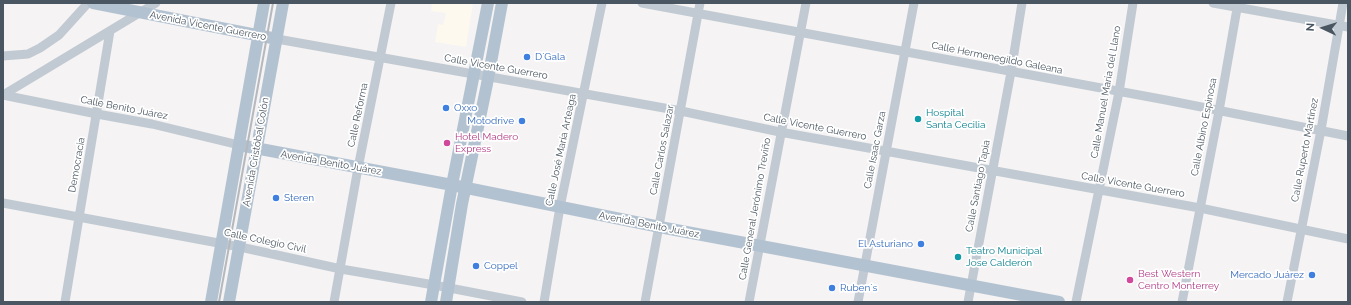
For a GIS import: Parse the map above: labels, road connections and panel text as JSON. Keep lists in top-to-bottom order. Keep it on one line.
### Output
{"streets":{"main road":["Avenida Vicente Guerrero","Avenida Cristóbal Colón","Avenida Benito Juárez"],"street":["Calle Hermenegildo Galeana","Calle Vicente Guerrero","Calle Manuel Maria del Llano","Calle Benito Juárez","Calle Reforma","Calle Albino Espinosa","Calle José María Arteaga","Calle Carlos Salazar","Calle Isaac Garza","Calle Ruperto Martínez","Democracia","Calle Santiago Tapia","Calle General Jerónimo Treviño","Calle Colegio Civil"]},"crossings":[["Avenida Vicente Guerrero","Calle Vicente Guerrero"],["Avenida Vicente Guerrero","Avenida Cristóbal Colón"],["Calle Hermenegildo Galeana","Calle Manuel Maria del Llano"],["Calle Hermenegildo Galeana","Calle Albino Espinosa"],["Calle Hermenegildo Galeana","Calle Carlos Salazar"],["Calle Hermenegildo Galeana","Calle Isaac Garza"],["Calle Hermenegildo Galeana","Calle Ruperto Martínez"],["Calle Hermenegildo Galeana","Calle Santiago Tapia"],["Calle Hermenegildo Galeana","Calle General Jerónimo Treviño"],["Calle Vicente Guerrero","Calle Manuel Maria del Llano"],["Calle Vicente Guerrero","Calle Reforma"],["Calle Vicente Guerrero","Calle Albino Espinosa"],["Calle Vicente Guerrero","Calle José María Arteaga"],["Calle Vicente Guerrero","Calle Carlos Salazar"],["Calle Vicente Guerrero","Calle Isaac Garza"],["Calle Vicente Guerrero","Calle Ruperto Martínez"],["Calle Vicente Guerrero","Avenida Cristóbal Colón"],["Calle Vicente Guerrero","Calle Santiago Tapia"],["Calle Vicente Guerrero","Calle General Jerónimo Treviño"],["Calle Benito Juárez","Avenida Cristóbal Colón"],["Calle Benito Juárez","Avenida Benito Juárez"],["Calle Benito Juárez","Democracia"],["Calle Reforma","Avenida Benito Juárez"],["Calle Reforma","Calle Colegio Civil"],["Calle José María Arteaga","Avenida Benito Juárez"],["Calle Carlos Salazar","Avenida Benito Juárez"],["Calle Isaac Garza","Avenida Benito Juárez"],["Avenida Cristóbal Colón","Avenida Benito Juárez"],["Avenida Cristóbal Colón","Calle Colegio Civil"],["Avenida Benito Juárez","Calle Santiago Tapia"],["Avenida Benito Juárez","Calle General Jerónimo Treviño"],["Democracia","Calle Colegio Civil"]],"places":["D´Gala","Oxxo","Hospital Santa Cecilia","Motodrive","Hotel Madero Express","Steren","El Asturiano","Teatro Municipal Jose Calderón","Coppel","Mercado Juárez","Best Western Centro Monterrey","Ruben´s"],"north":"left"}
